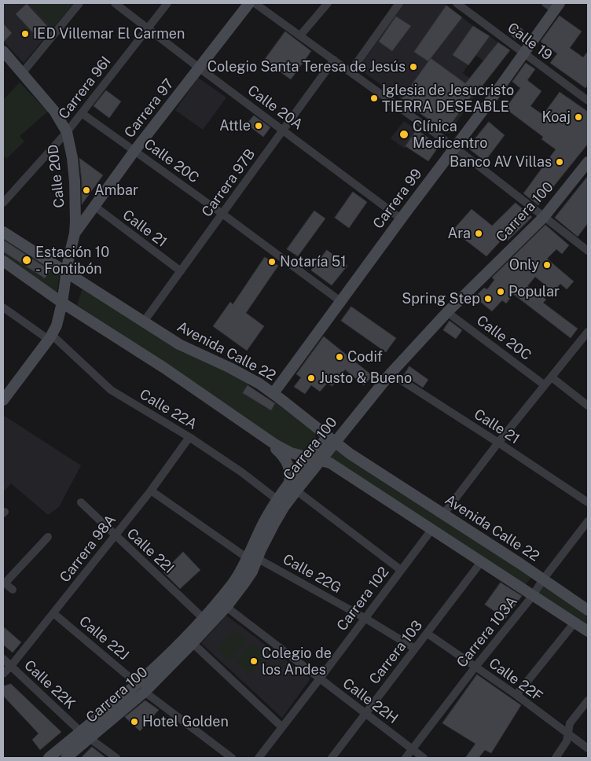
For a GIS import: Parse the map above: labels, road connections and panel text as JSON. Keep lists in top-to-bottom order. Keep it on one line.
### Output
{"streets":{"main road":["Carrera 97","Calle 20D","Carrera 99","Carrera 100","Avenida Calle 22"],"street":["Calle 19","Carrera 96I","Calle 20A","Calle 20C","Carrera 97B","Calle 21","Calle 22A","Carrera 98A","Calle 22I","Calle 22G","Carrera 102","Carrera 103A","Calle 22J","Carrera 103","Calle 22F","Calle 22K","Calle 22H"]},"crossings":[["Calle 19","Carrera 99"],["Carrera 96I","Calle 20A"],["Carrera 96I","Calle 20C"],["Carrera 96I","Calle 20D"],["Calle 20A","Carrera 97"],["Calle 20A","Carrera 97B"],["Calle 20A","Carrera 99"],["Carrera 97","Calle 20C"],["Carrera 97","Calle 20D"],["Carrera 97","Calle 21"],["Calle 20C","Carrera 97B"],["Calle 20C","Carrera 99"],["Calle 20C","Carrera 100"],["Calle 20D","Avenida Calle 22"],["Carrera 97B","Calle 21"],["Carrera 97B","Avenida Calle 22"],["Carrera 99","Avenida Calle 22"],["Carrera 100","Calle 21"],["Carrera 100","Avenida Calle 22"],["Carrera 100","Calle 22A"],["Carrera 100","Calle 22I"],["Carrera 100","Calle 22G"],["Carrera 100","Calle 22J"],["Carrera 100","Calle 22K"],["Carrera 100","Calle 22H"],["Avenida Calle 22","Carrera 103A"],["Calle 22A","Carrera 98A"],["Carrera 98A","Calle 22I"],["Carrera 98A","Calle 22G"],["Carrera 98A","Calle 22J"],["Carrera 98A","Calle 22K"],["Calle 22G","Carrera 102"],["Calle 22G","Carrera 103"],["Carrera 102","Calle 22H"],["Carrera 103A","Calle 22F"],["Carrera 103A","Calle 22H"],["Carrera 103","Calle 22F"],["Carrera 103","Calle 22H"]],"places":["IED Villemar El Carmen","Colegio Santa Teresa de Jesús","Iglesia de Jesucristo TIERRA DESEABLE","Koaj","Attle","Clínica Medicentro","Banco AV Villas","Ambar","Ara","Estación 10 - Fontibón","Notaría 51","Only","Popular","Spring Step","Codif","Justo & Bueno","Colegio de los Andes","Hotel Golden"]}
